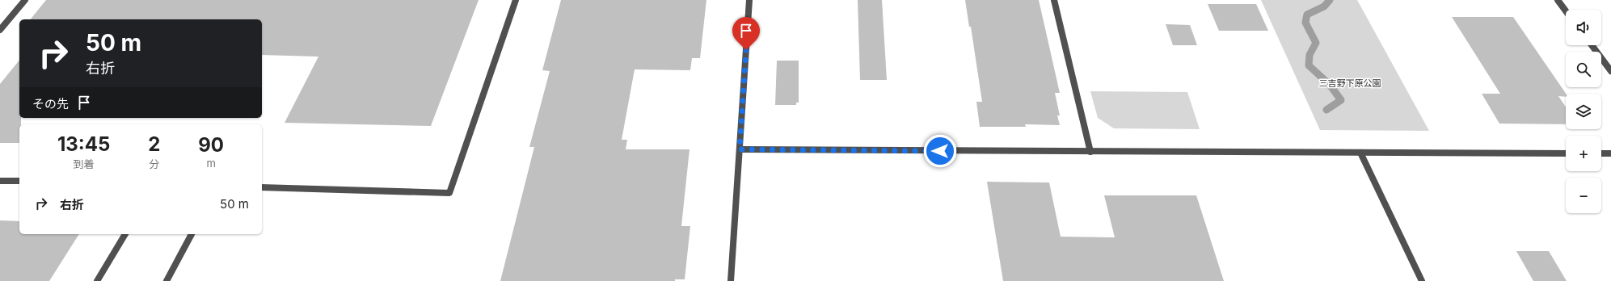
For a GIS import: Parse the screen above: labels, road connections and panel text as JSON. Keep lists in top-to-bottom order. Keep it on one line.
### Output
{"parks":["三吉野下原公園"],"page":{"map_buttons":["+","−"],"turn":["50 m","右折"],"then":"その先","eta":["13:45","到着","2","分","90","m"],"list":[{"name":"右折","value":"50 m"}]}}
